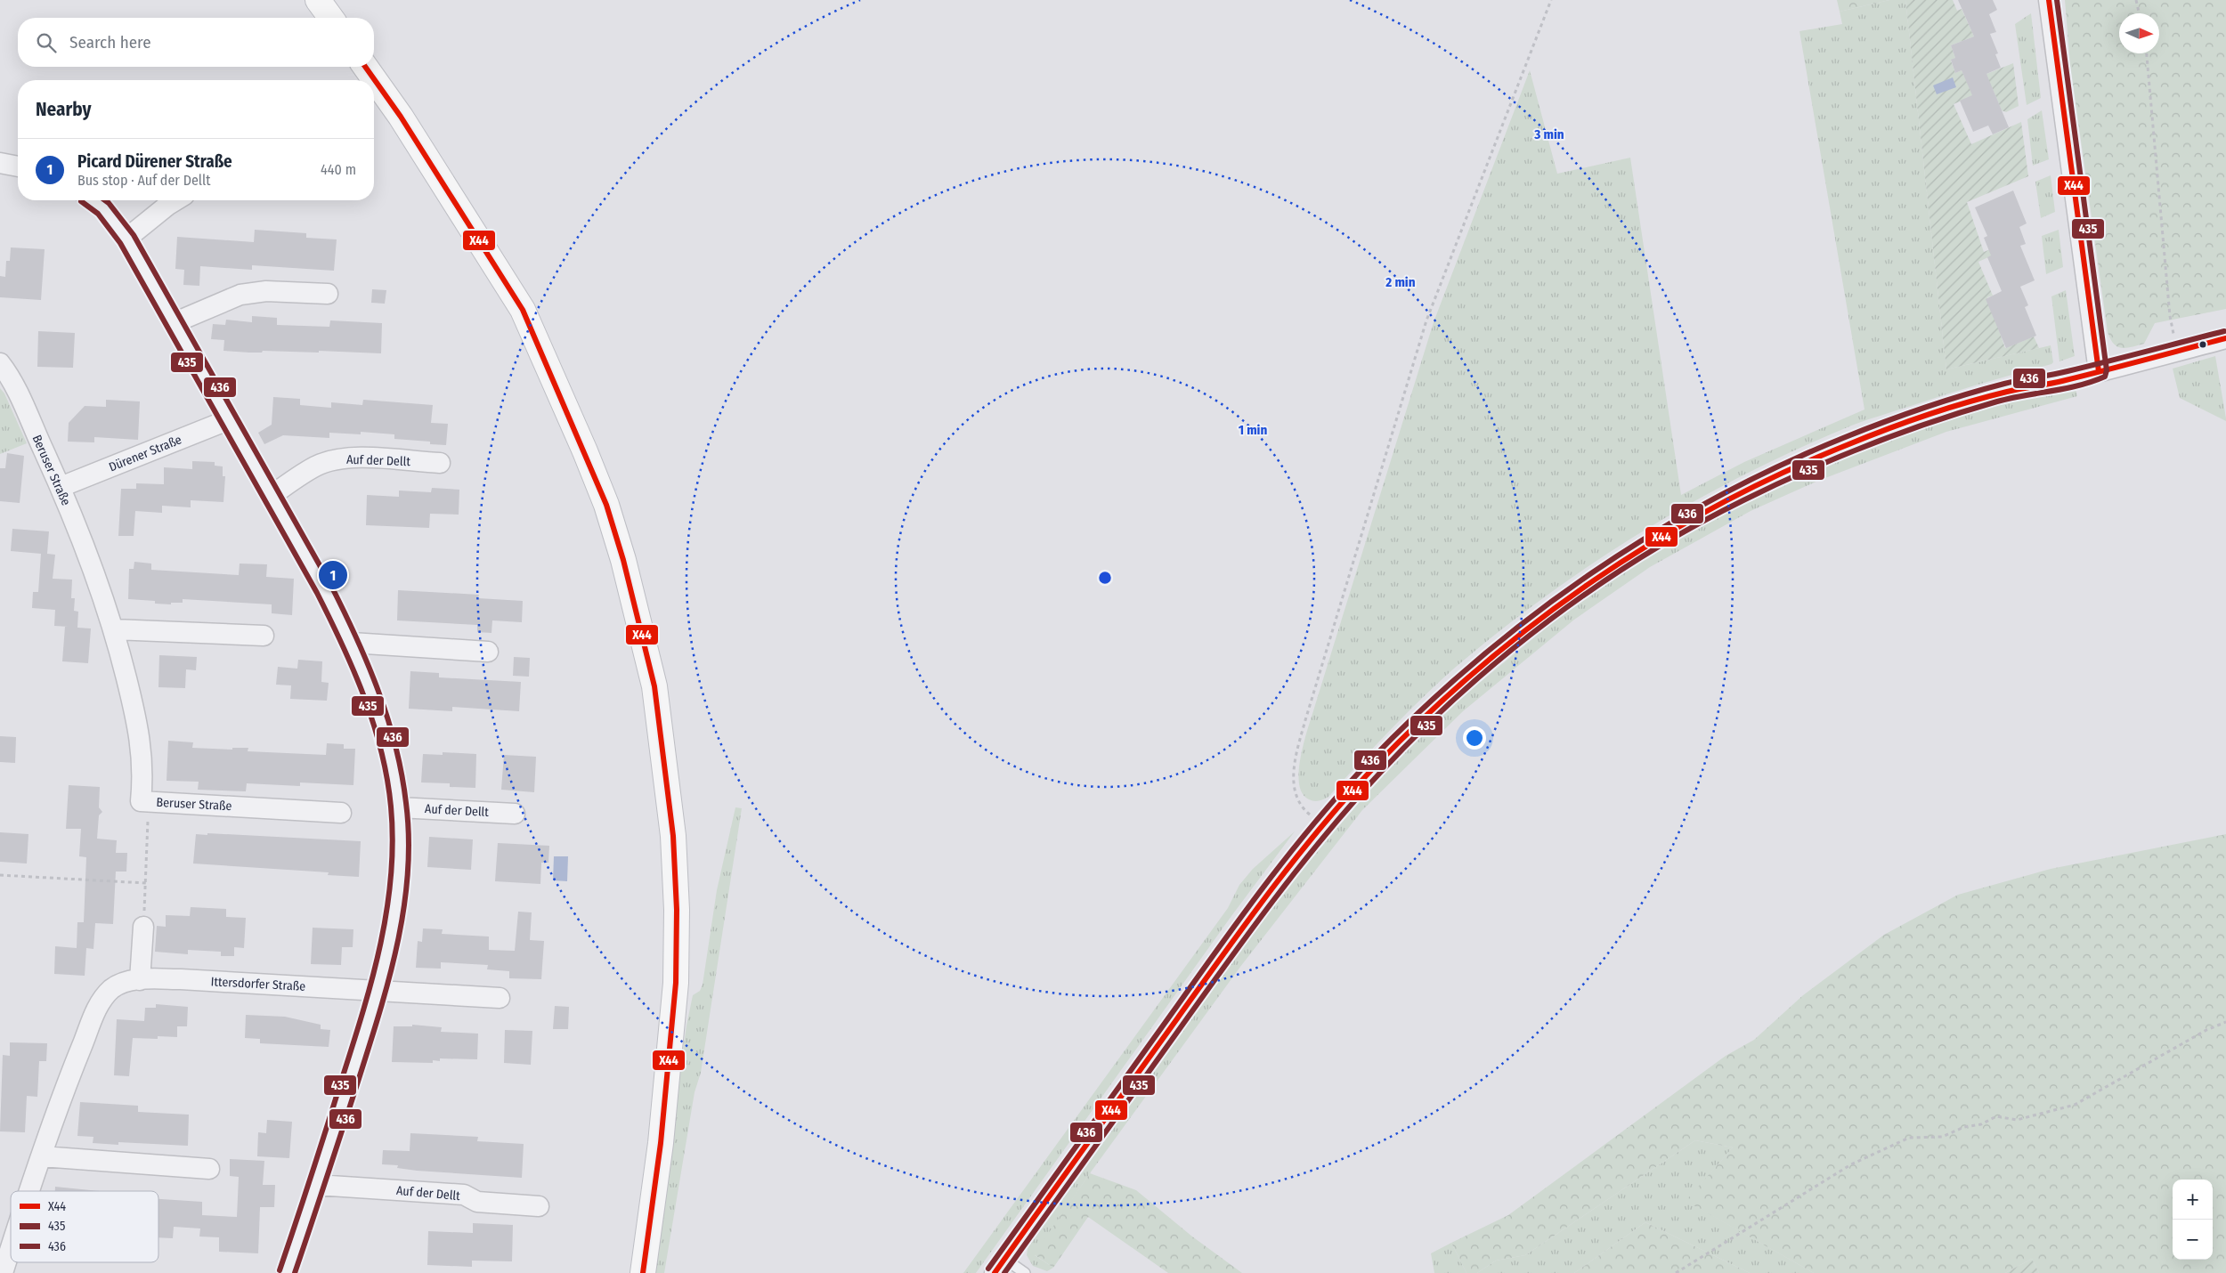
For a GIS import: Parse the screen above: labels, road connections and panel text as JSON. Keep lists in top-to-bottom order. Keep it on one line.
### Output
{"streets":{"street":["Dürener Straße","Auf der Dellt","Beruser Straße","Ittersdorfer Straße"]},"crossings":[["Dürener Straße","Beruser Straße"]],"lines":["transit line X44","transit line 435","transit line 436"],"legend":["X44","435","436"],"north":"right","page":{"search":"Search here","heading":"Nearby","list":[{"mark":"1","name":"Picard Dürener Straße","note":"Bus stop · Auf der Dellt","value":"440 m"}],"pins":"1","map_buttons":["+","−"]},"rings":["3 min","2 min","1 min"]}
